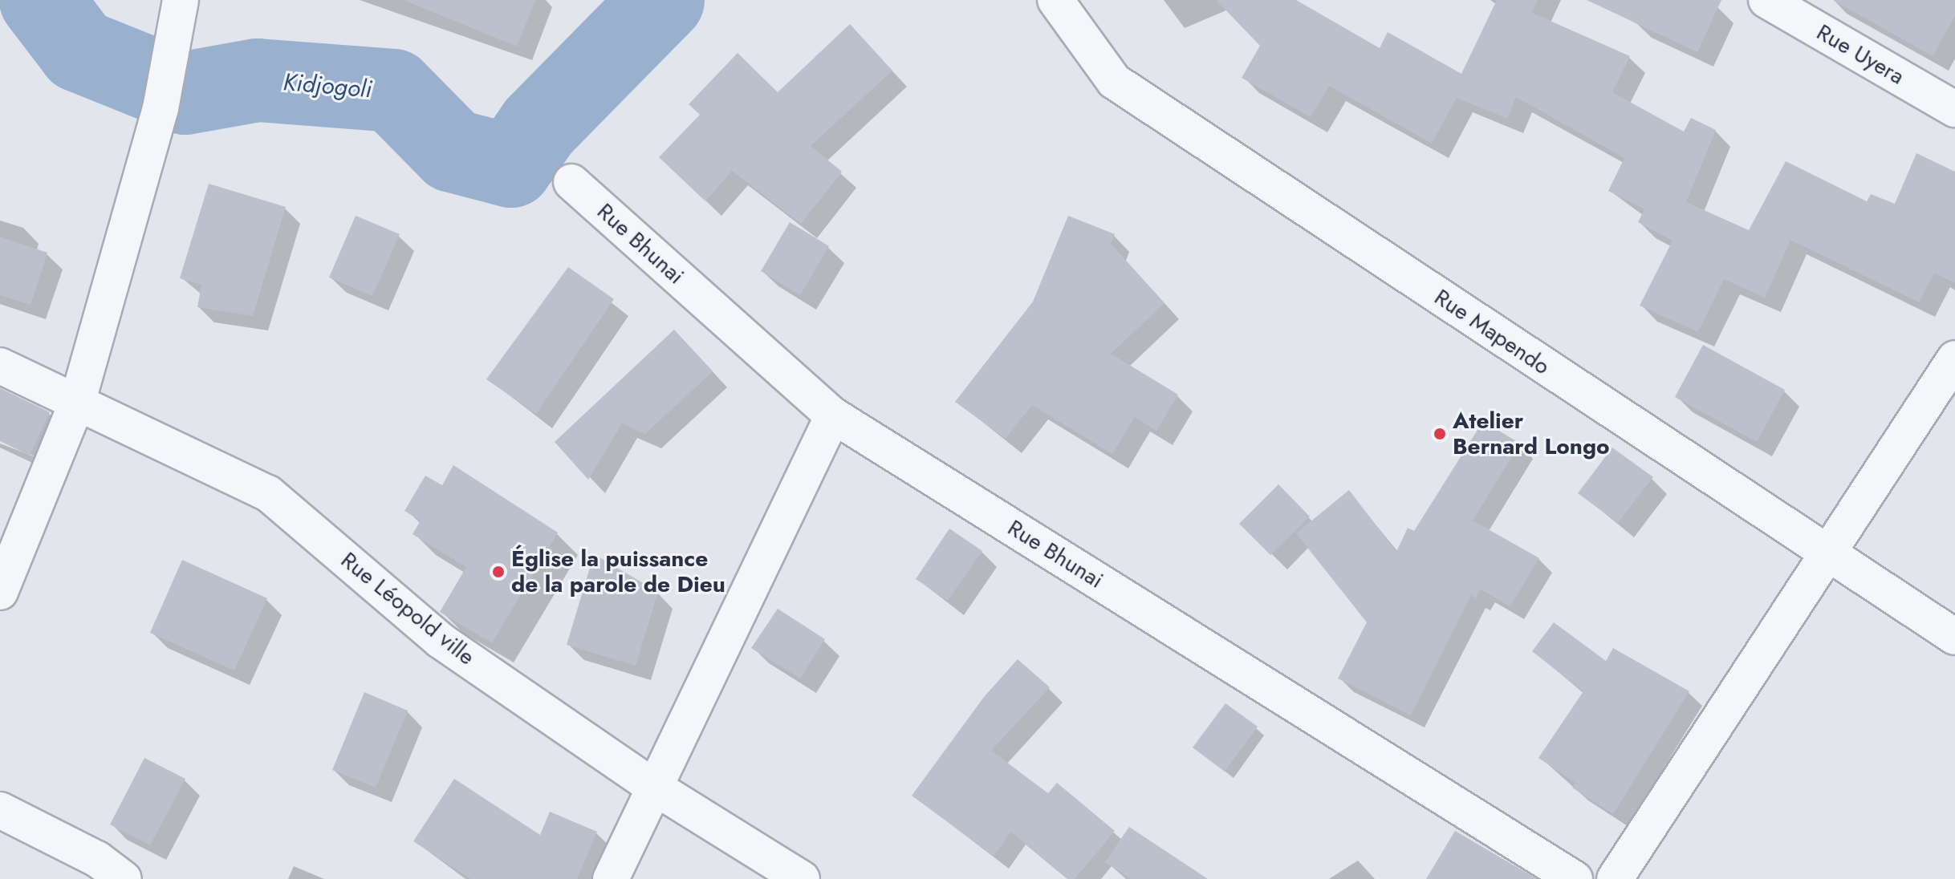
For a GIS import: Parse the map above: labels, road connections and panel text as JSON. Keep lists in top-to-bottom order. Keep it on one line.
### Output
{"streets":{"street":["Rue Uyera","Rue Bhunai","Rue Mapendo","Rue Léopold ville"]},"water":["Kidjogoli"],"places":["Atelier Bernard Longo","Église la puissance de la parole de Dieu"]}
